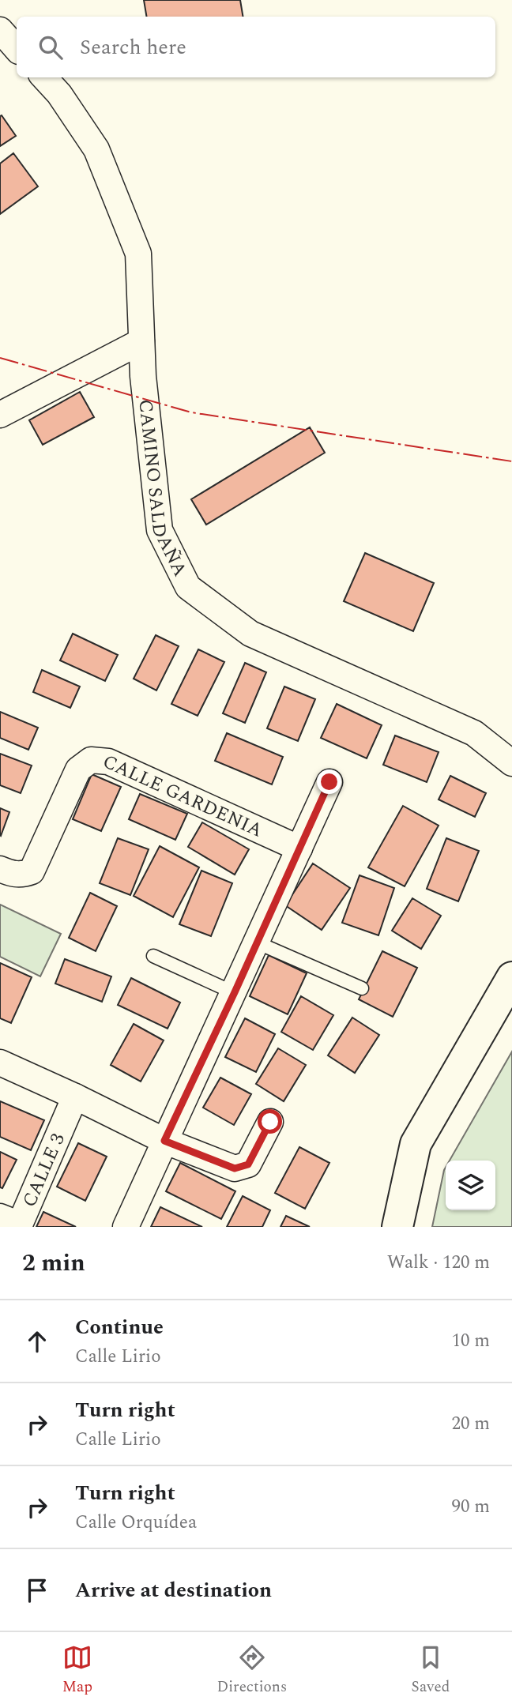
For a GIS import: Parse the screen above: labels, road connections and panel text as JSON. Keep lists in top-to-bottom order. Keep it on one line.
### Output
{"streets":{"street":["CAMINO SALDAÑA","CALLE GARDENIA","CALLE 3"]},"page":{"search":"Search here","heading":["2 min","Walk · 120 m"],"list":[["Continue","Calle Lirio","10 m"],["Turn right","Calle Lirio","20 m"],["Turn right","Calle Orquídea","90 m"],"Arrive at destination"],"nav":["Map","Directions","Saved"]}}
